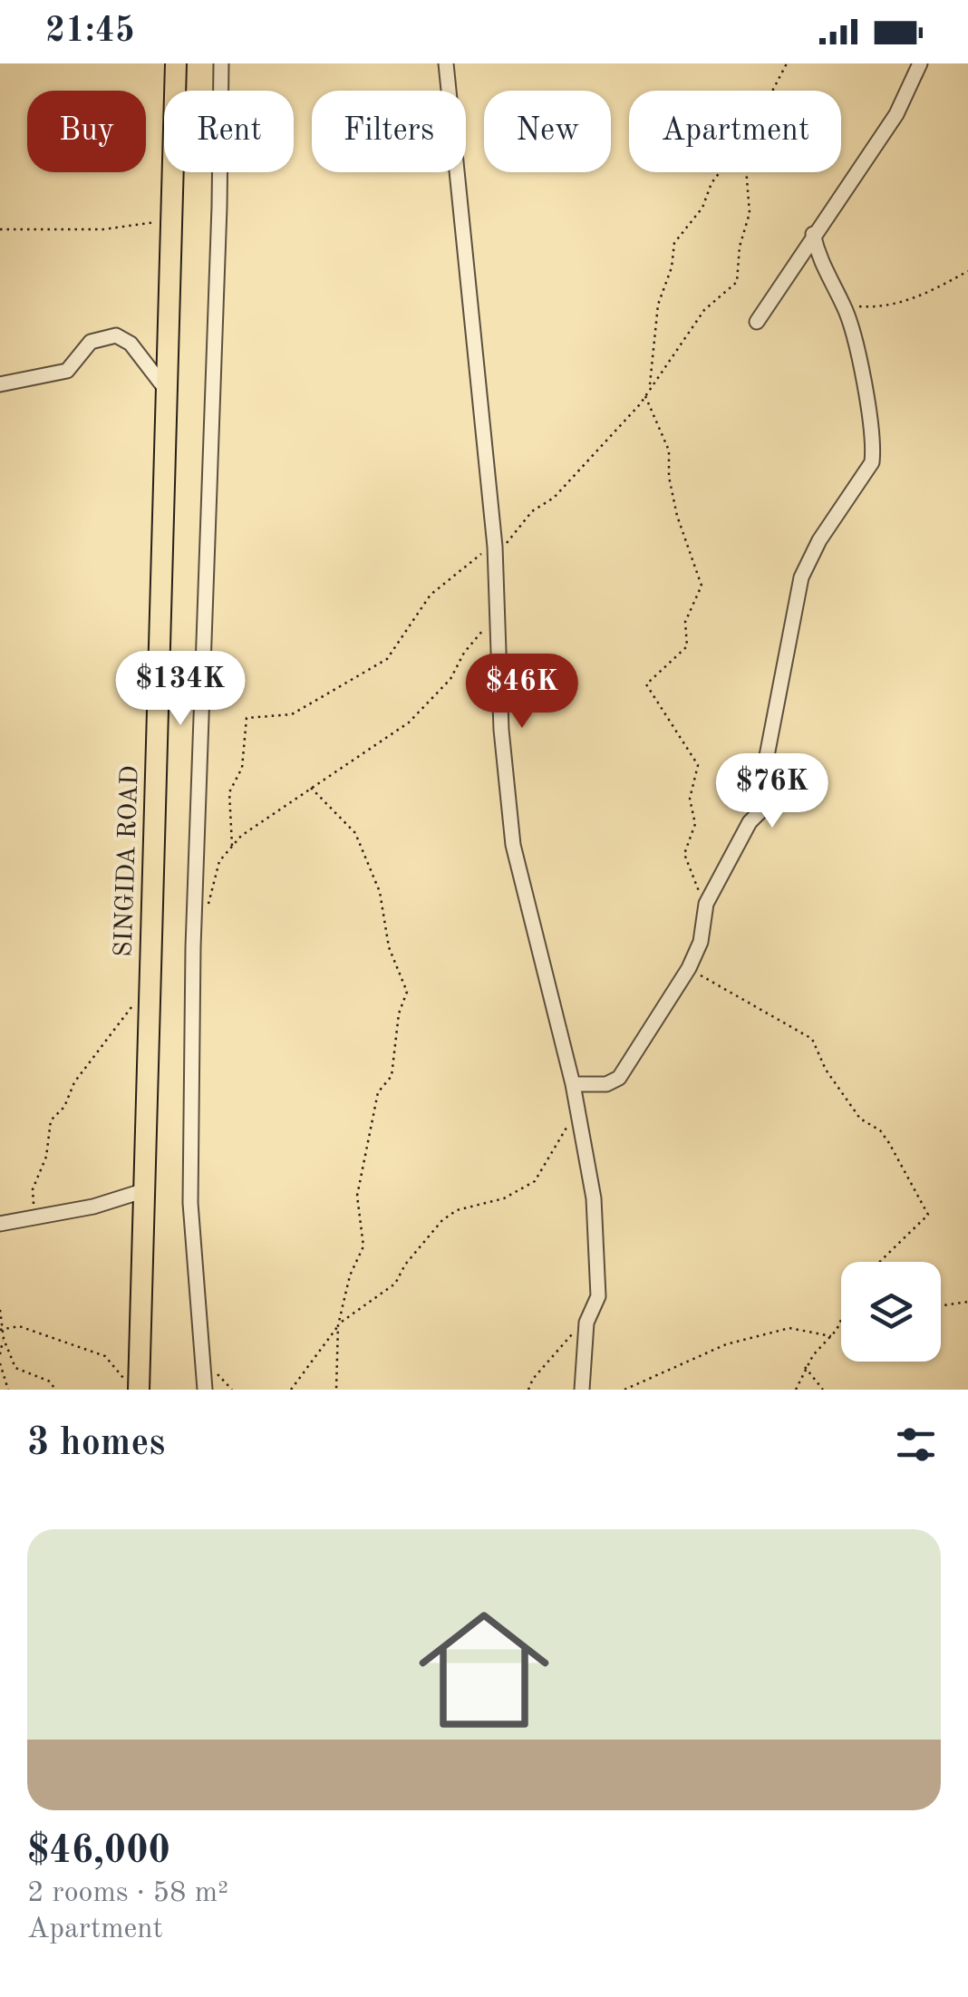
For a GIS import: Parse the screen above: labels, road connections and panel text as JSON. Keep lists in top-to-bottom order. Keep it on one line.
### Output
{"streets":{"highway":["SINGIDA ROAD"]},"page":{"status":"21:45","chip":["Buy","Rent","Filters","New","Apartment"],"price":["$134K","$46K","$76K"],"heading":"3 homes","list":[{"name":"$46,000","note":"2 rooms · 58 m² · Apartment"}]}}
